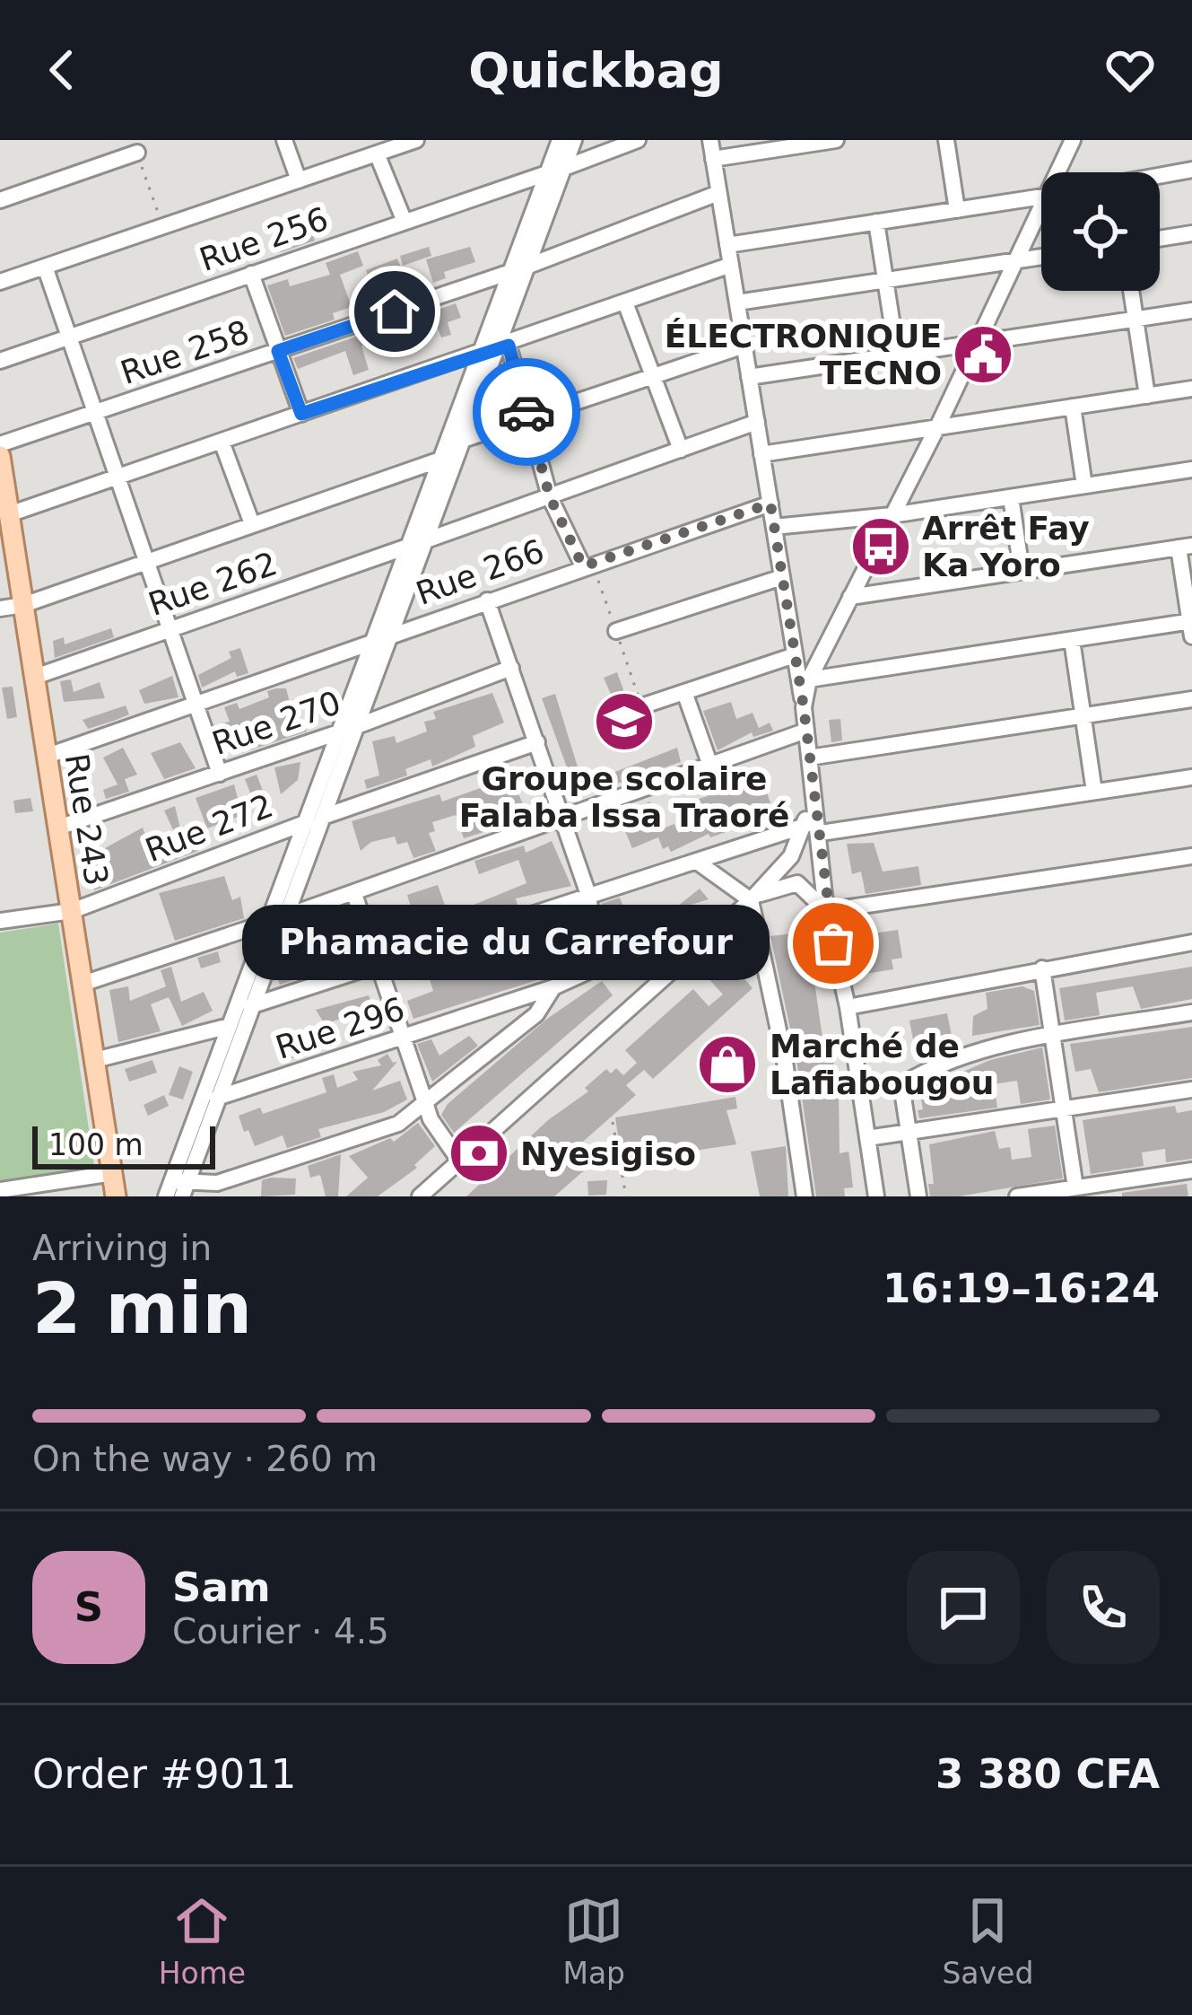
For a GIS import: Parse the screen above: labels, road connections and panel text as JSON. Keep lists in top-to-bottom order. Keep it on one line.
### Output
{"streets":{"main road":["Rue 243"],"street":["Rue 256","Rue 258","Rue 266","Rue 262","Rue 270","Rue 272","Rue 296"]},"crossings":[["Rue 262","Rue 243"],["Rue 270","Rue 243"],["Rue 243","Rue 272"]],"places":{"public building":["ÉLECTRONIQUE TECNO"],"bus stop":["Arrêt Fay Ka Yoro"],"school or university":["Groupe scolaire Falaba Issa Traoré"],"other":["Phamacie du Carrefour"],"shop":["Marché de Lafiabougou"],"bank":["Nyesigiso"]},"scale_bar":"100 m","page":{"header":"Quickbag","bubble":"Phamacie du Carrefour","scale":"100 m","heading":["2 min","Arriving in","16:19–16:24"],"panel":["Sam","Courier · 4.5","Order #9011","3 380 CFA"],"bar":"On the way · 260 m","round":"S","tabs":["Home","Map","Saved"]}}
